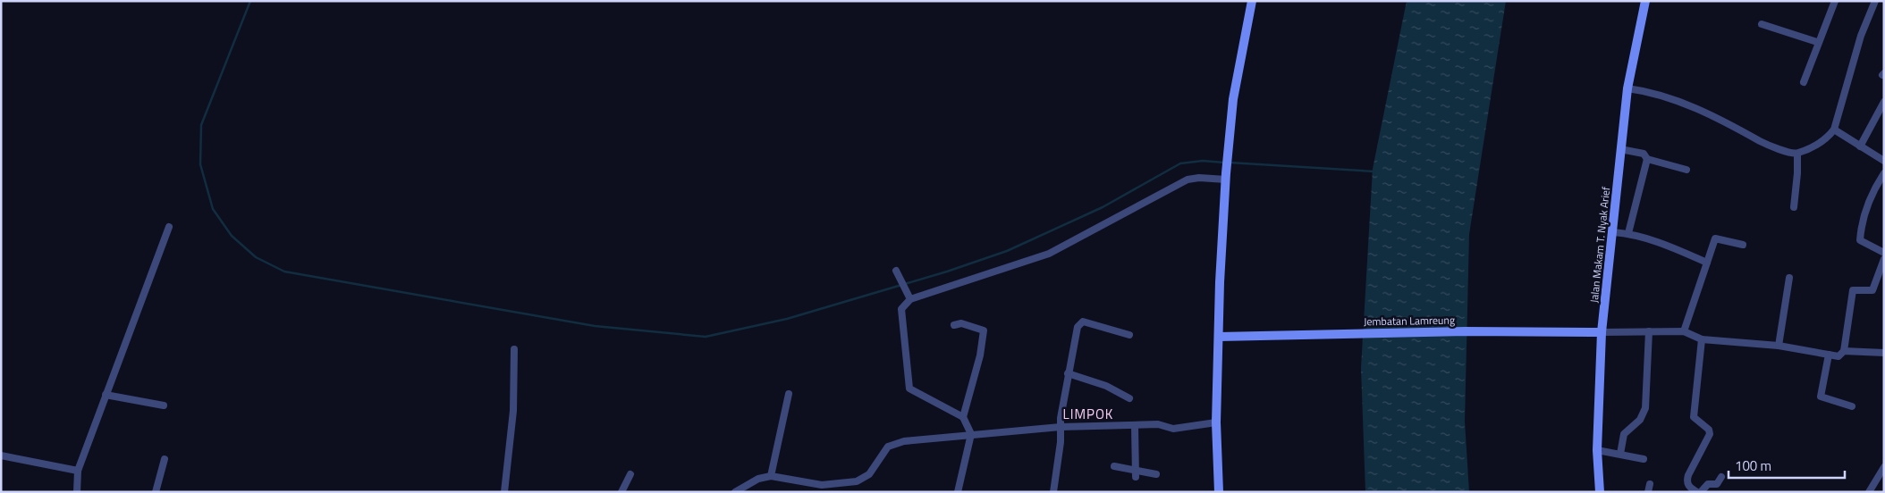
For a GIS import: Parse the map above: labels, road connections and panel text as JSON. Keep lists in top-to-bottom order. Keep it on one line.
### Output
{"streets":{"street":["Jalan Makam T. Nyak Arief","Jembatan Lamreung"]},"crossings":[["Jalan Makam T. Nyak Arief","Jembatan Lamreung"]],"districts":["LIMPOK"],"scale_bar":"100 m"}
